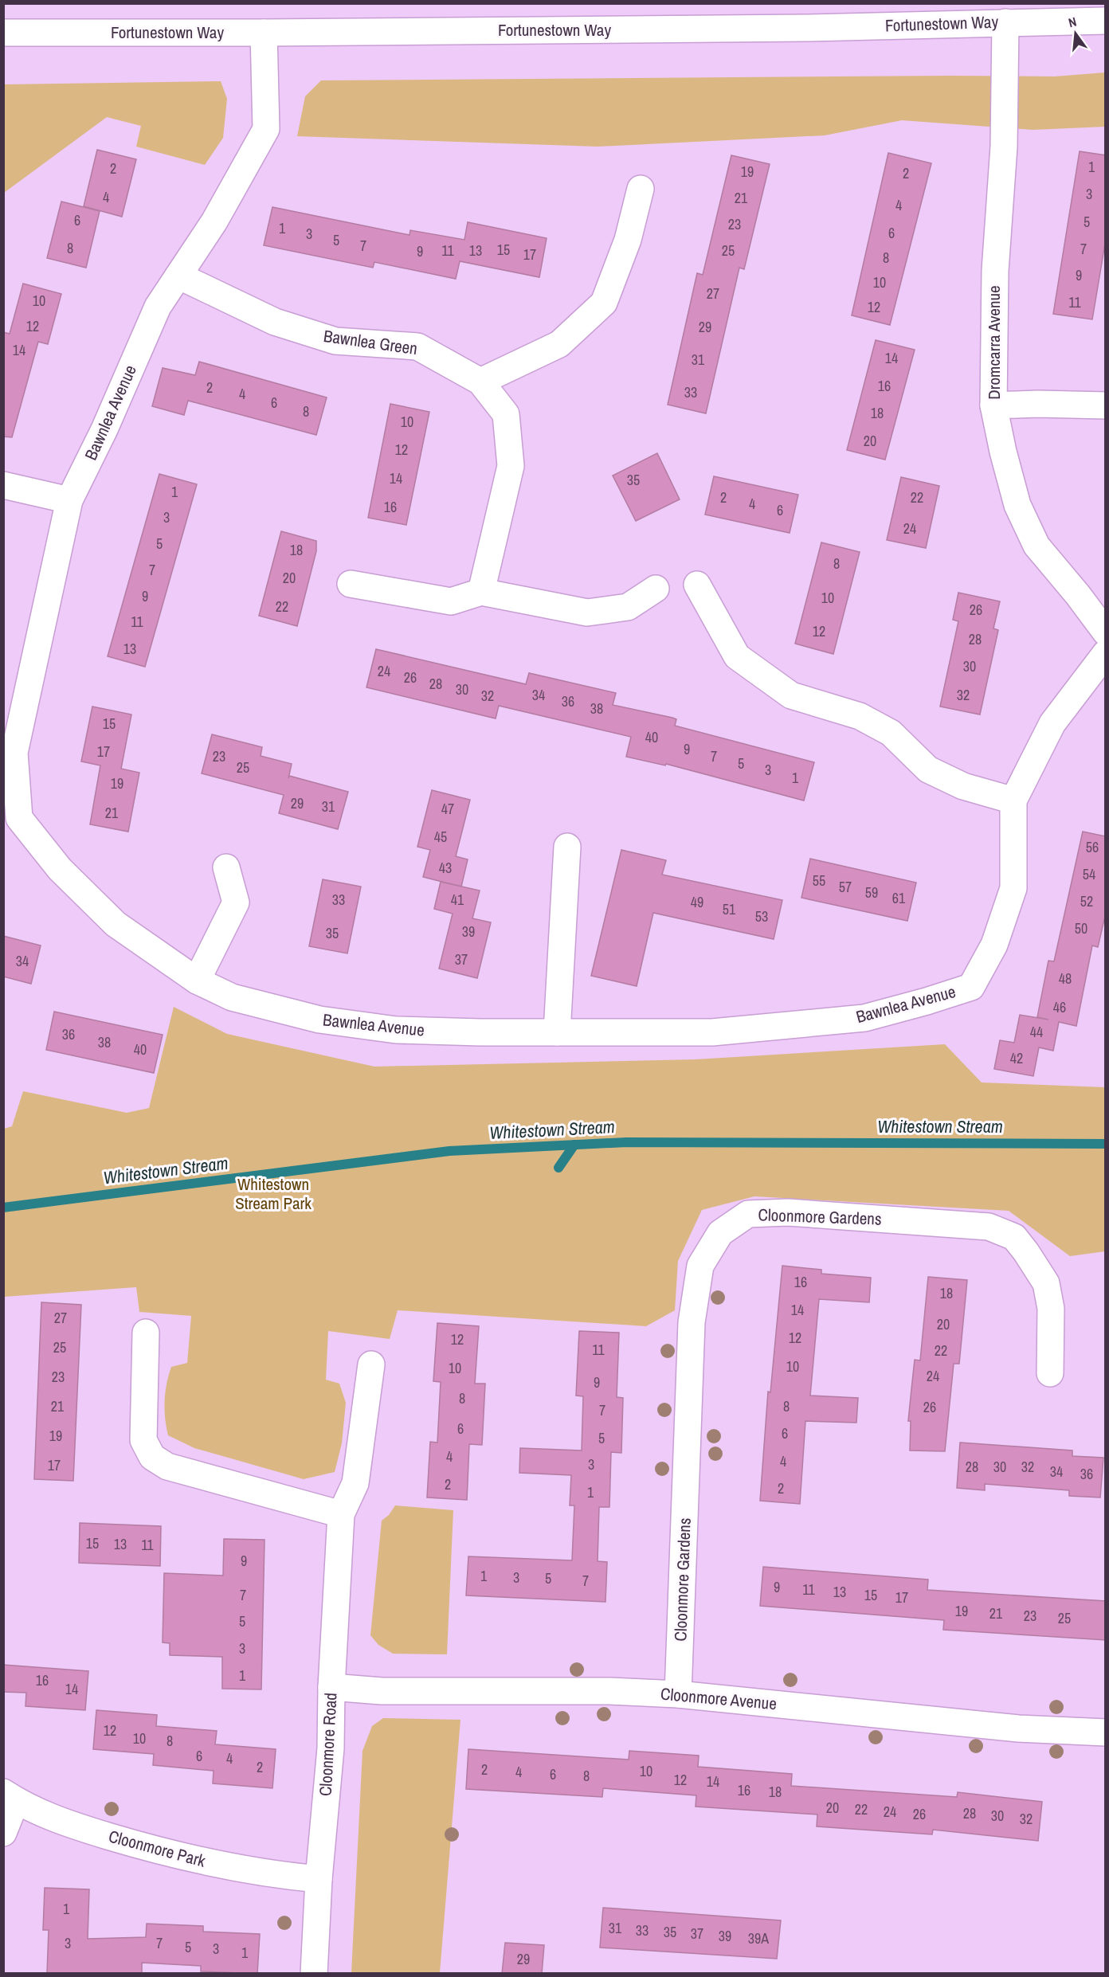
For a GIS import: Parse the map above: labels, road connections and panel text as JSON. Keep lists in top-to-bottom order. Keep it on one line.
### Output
{"streets":{"street":["Fortunestown Way","Bawnlea Green","Dromcarra Avenue","Bawnlea Avenue","Cloonmore Gardens","Cloonmore Avenue","Cloonmore Road","Cloonmore Park"]},"crossings":[["Fortunestown Way","Dromcarra Avenue"],["Fortunestown Way","Bawnlea Avenue"],["Bawnlea Green","Bawnlea Avenue"],["Cloonmore Gardens","Cloonmore Avenue"],["Cloonmore Avenue","Cloonmore Road"],["Cloonmore Road","Cloonmore Park"]],"water":["Whitestown Stream"],"parks":["Whitestown Stream Park"],"house_numbers":["1","2","19","2","3","4","21","4","6","5","23","1","6","3","5","7","8","7","15","11","13","25","9","17","8","9","10","27","10","11","12","12","29","14","14","31","16","2","33","4","6","8","18","10","20","12","14","35","1","2","22","4","16","6","3","24","5","18","8","7","20","9","10","22","26","11","12","28","13","30","24","26","28","30","34","32","32","36","38","15","40","9","17","23","7","5","25","3","1","19","29","31","47","21","45","56","43","54","55","57","59","61","33","41","52","49","51","53","50","39","35","37","34","48","46","44","36","38","40","42","16","18","14","27","20","12","12","25","11","22","10","10","24","23","9","8","21","8","26","7","6","6","19","5","4","4","3","17","28","30","32","34","36","2","2","1","15","13","11","9","1","3","5","7","9","11","13","7","15","17","19","21","23","25","5","3","1","16","14","12","10","8","6","4","2","2","10","4","6","8","12","14","16","18","20","22","24","28","26","30","32","1","31","33","35","37","39","39A","3","7","5","3","1","29"],"north":"top"}
